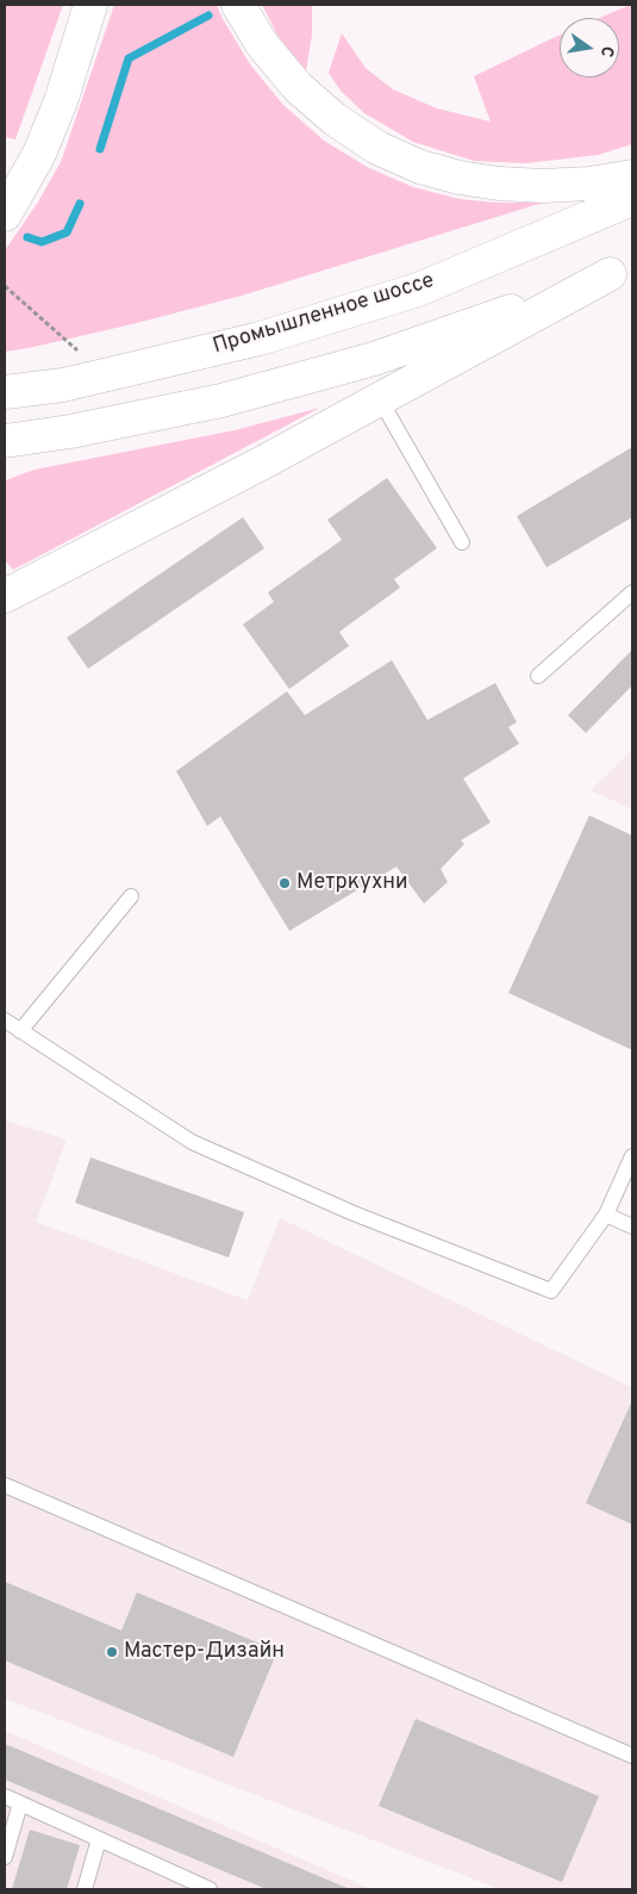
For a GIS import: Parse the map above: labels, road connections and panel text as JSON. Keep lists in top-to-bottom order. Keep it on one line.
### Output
{"streets":{"main road":["Промышленное шоссе"]},"places":["Метркухни","Мастер-Дизайн"],"north":"right"}
